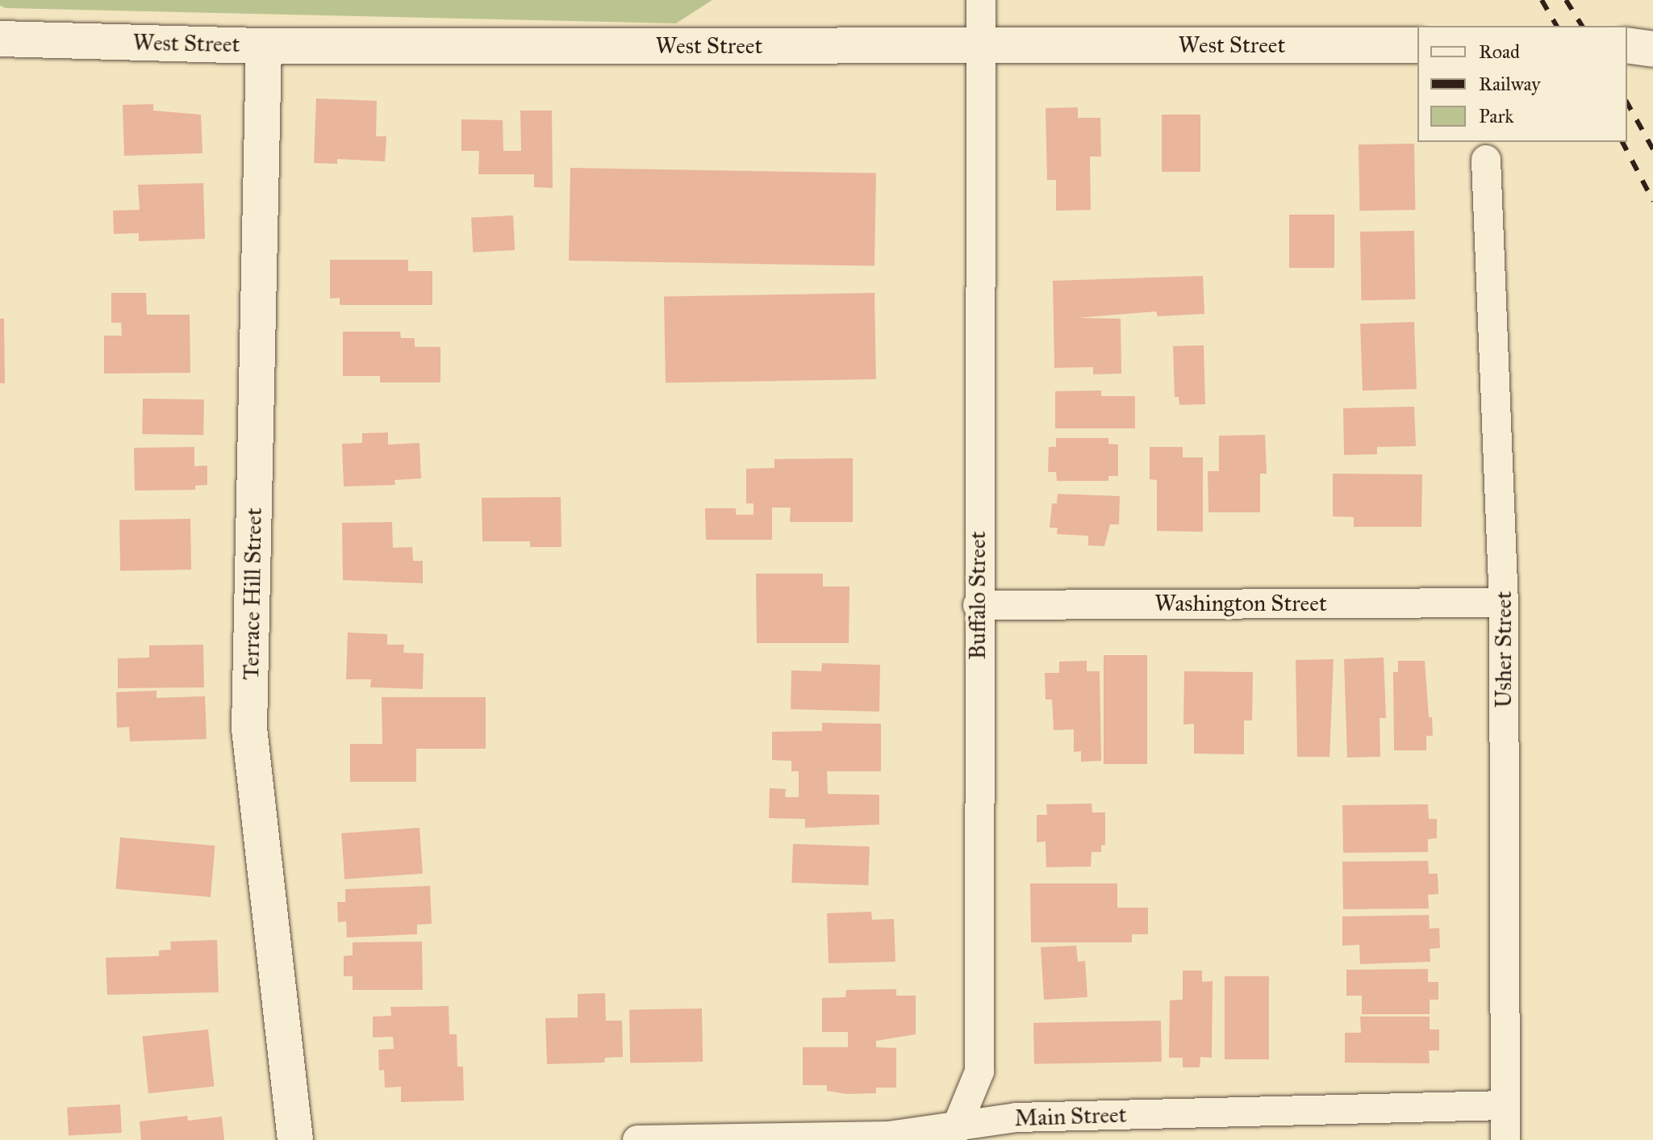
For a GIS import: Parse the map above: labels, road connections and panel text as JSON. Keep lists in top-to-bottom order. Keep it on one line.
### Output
{"streets":{"main road":["West Street","Terrace Hill Street"],"street":["Buffalo Street","Washington Street","Usher Street","Main Street"]},"crossings":[["West Street","Terrace Hill Street"],["West Street","Buffalo Street"],["Buffalo Street","Washington Street"],["Buffalo Street","Main Street"],["Washington Street","Usher Street"],["Usher Street","Main Street"]],"legend":["Road","Railway","Park"]}
